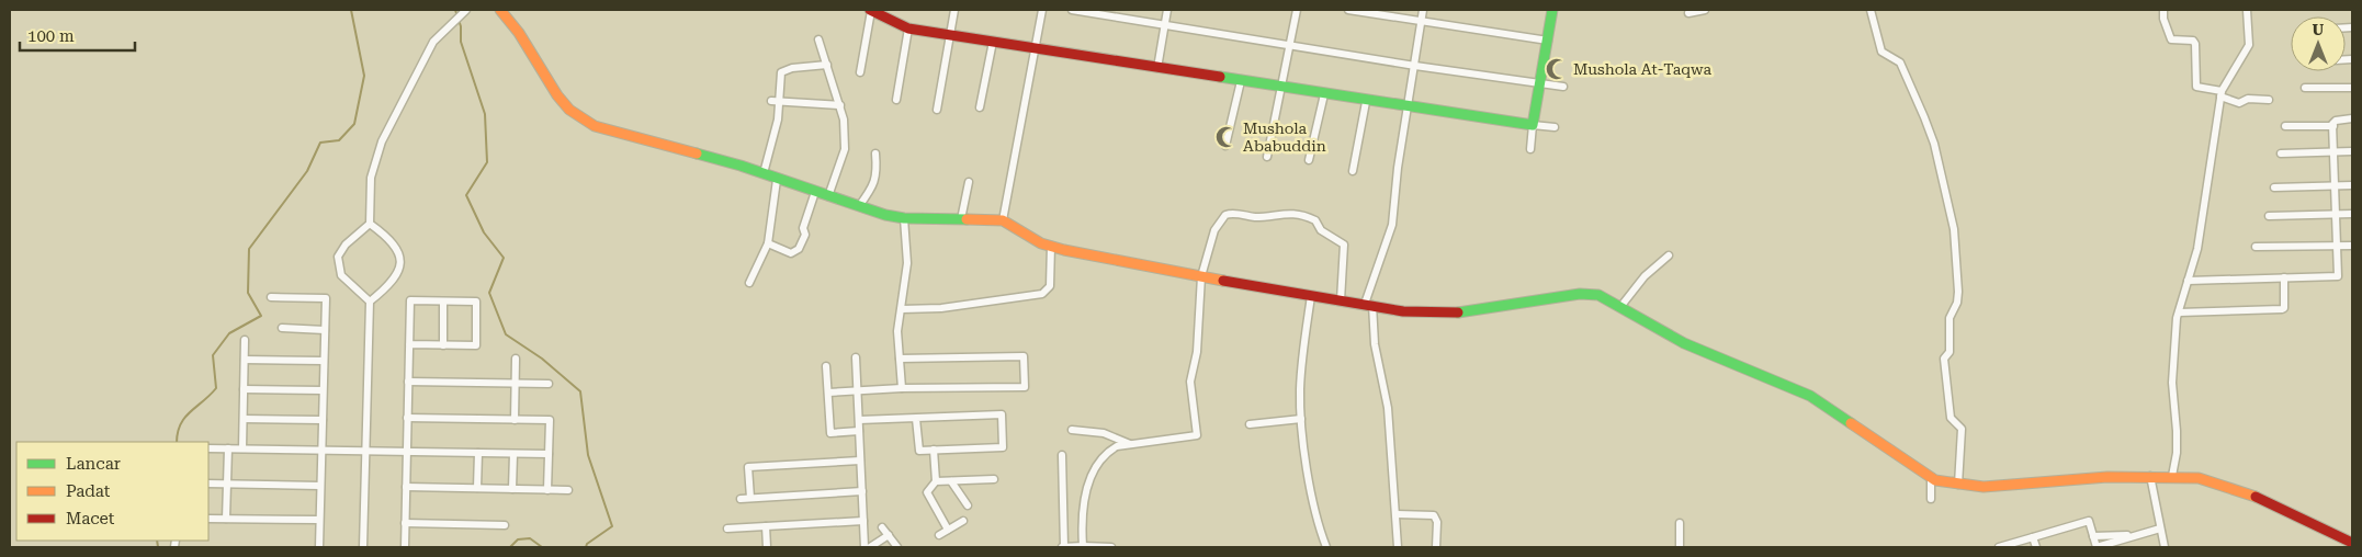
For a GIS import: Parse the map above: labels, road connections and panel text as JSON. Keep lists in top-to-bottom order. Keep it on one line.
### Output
{"places":{"mosque":["Mushola At-Taqwa","Mushola Ababuddin"]},"legend":["Lancar","Padat","Macet"],"scale_bar":"100 m","north":"top"}
